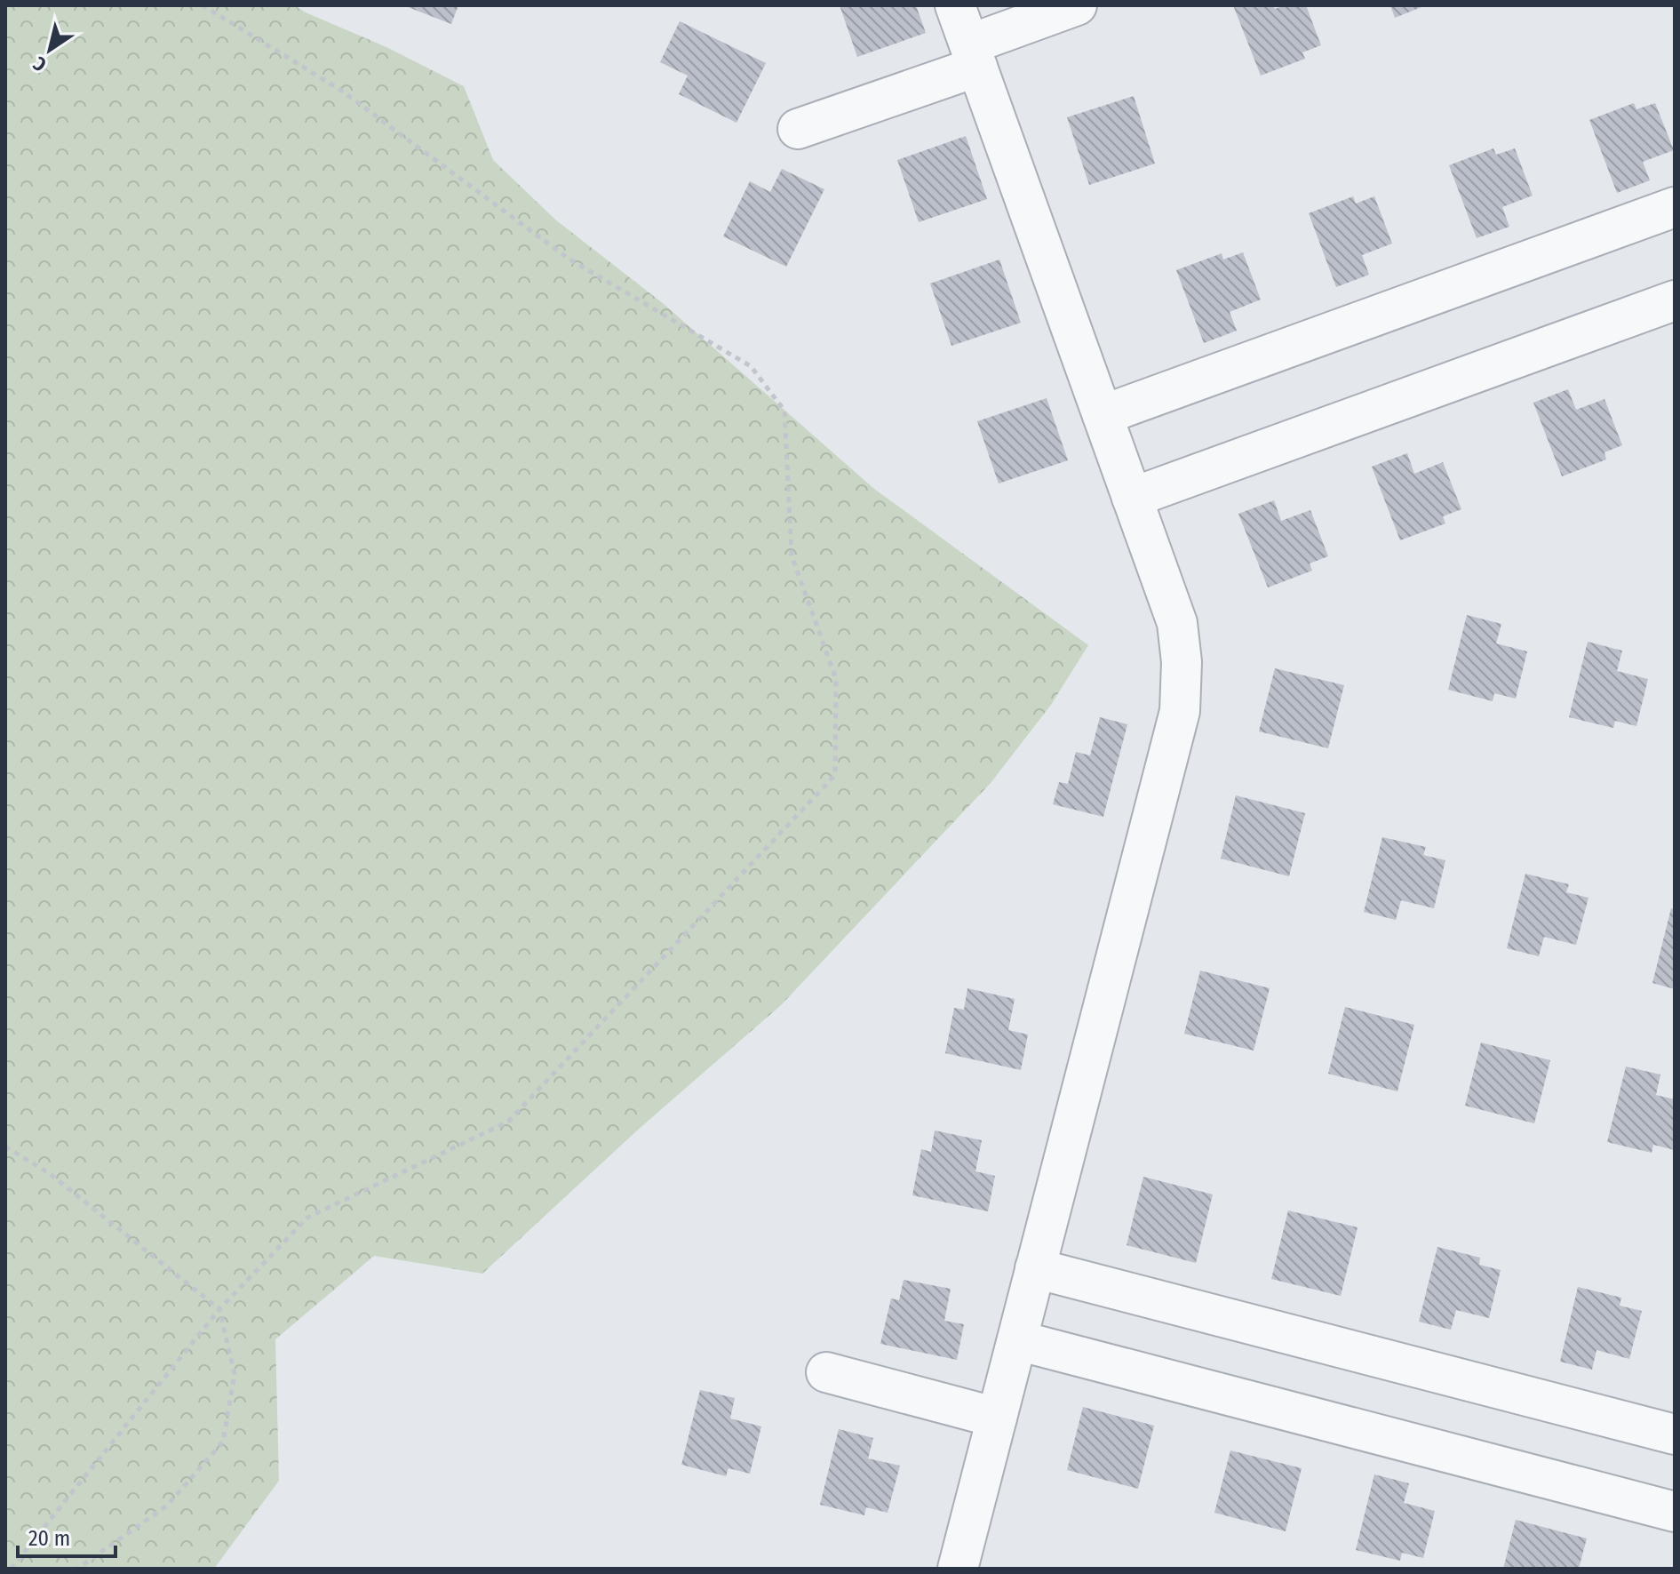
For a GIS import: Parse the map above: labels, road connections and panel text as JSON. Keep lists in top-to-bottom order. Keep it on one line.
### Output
{"scale_bar":"20 m","north":"bottom left"}
